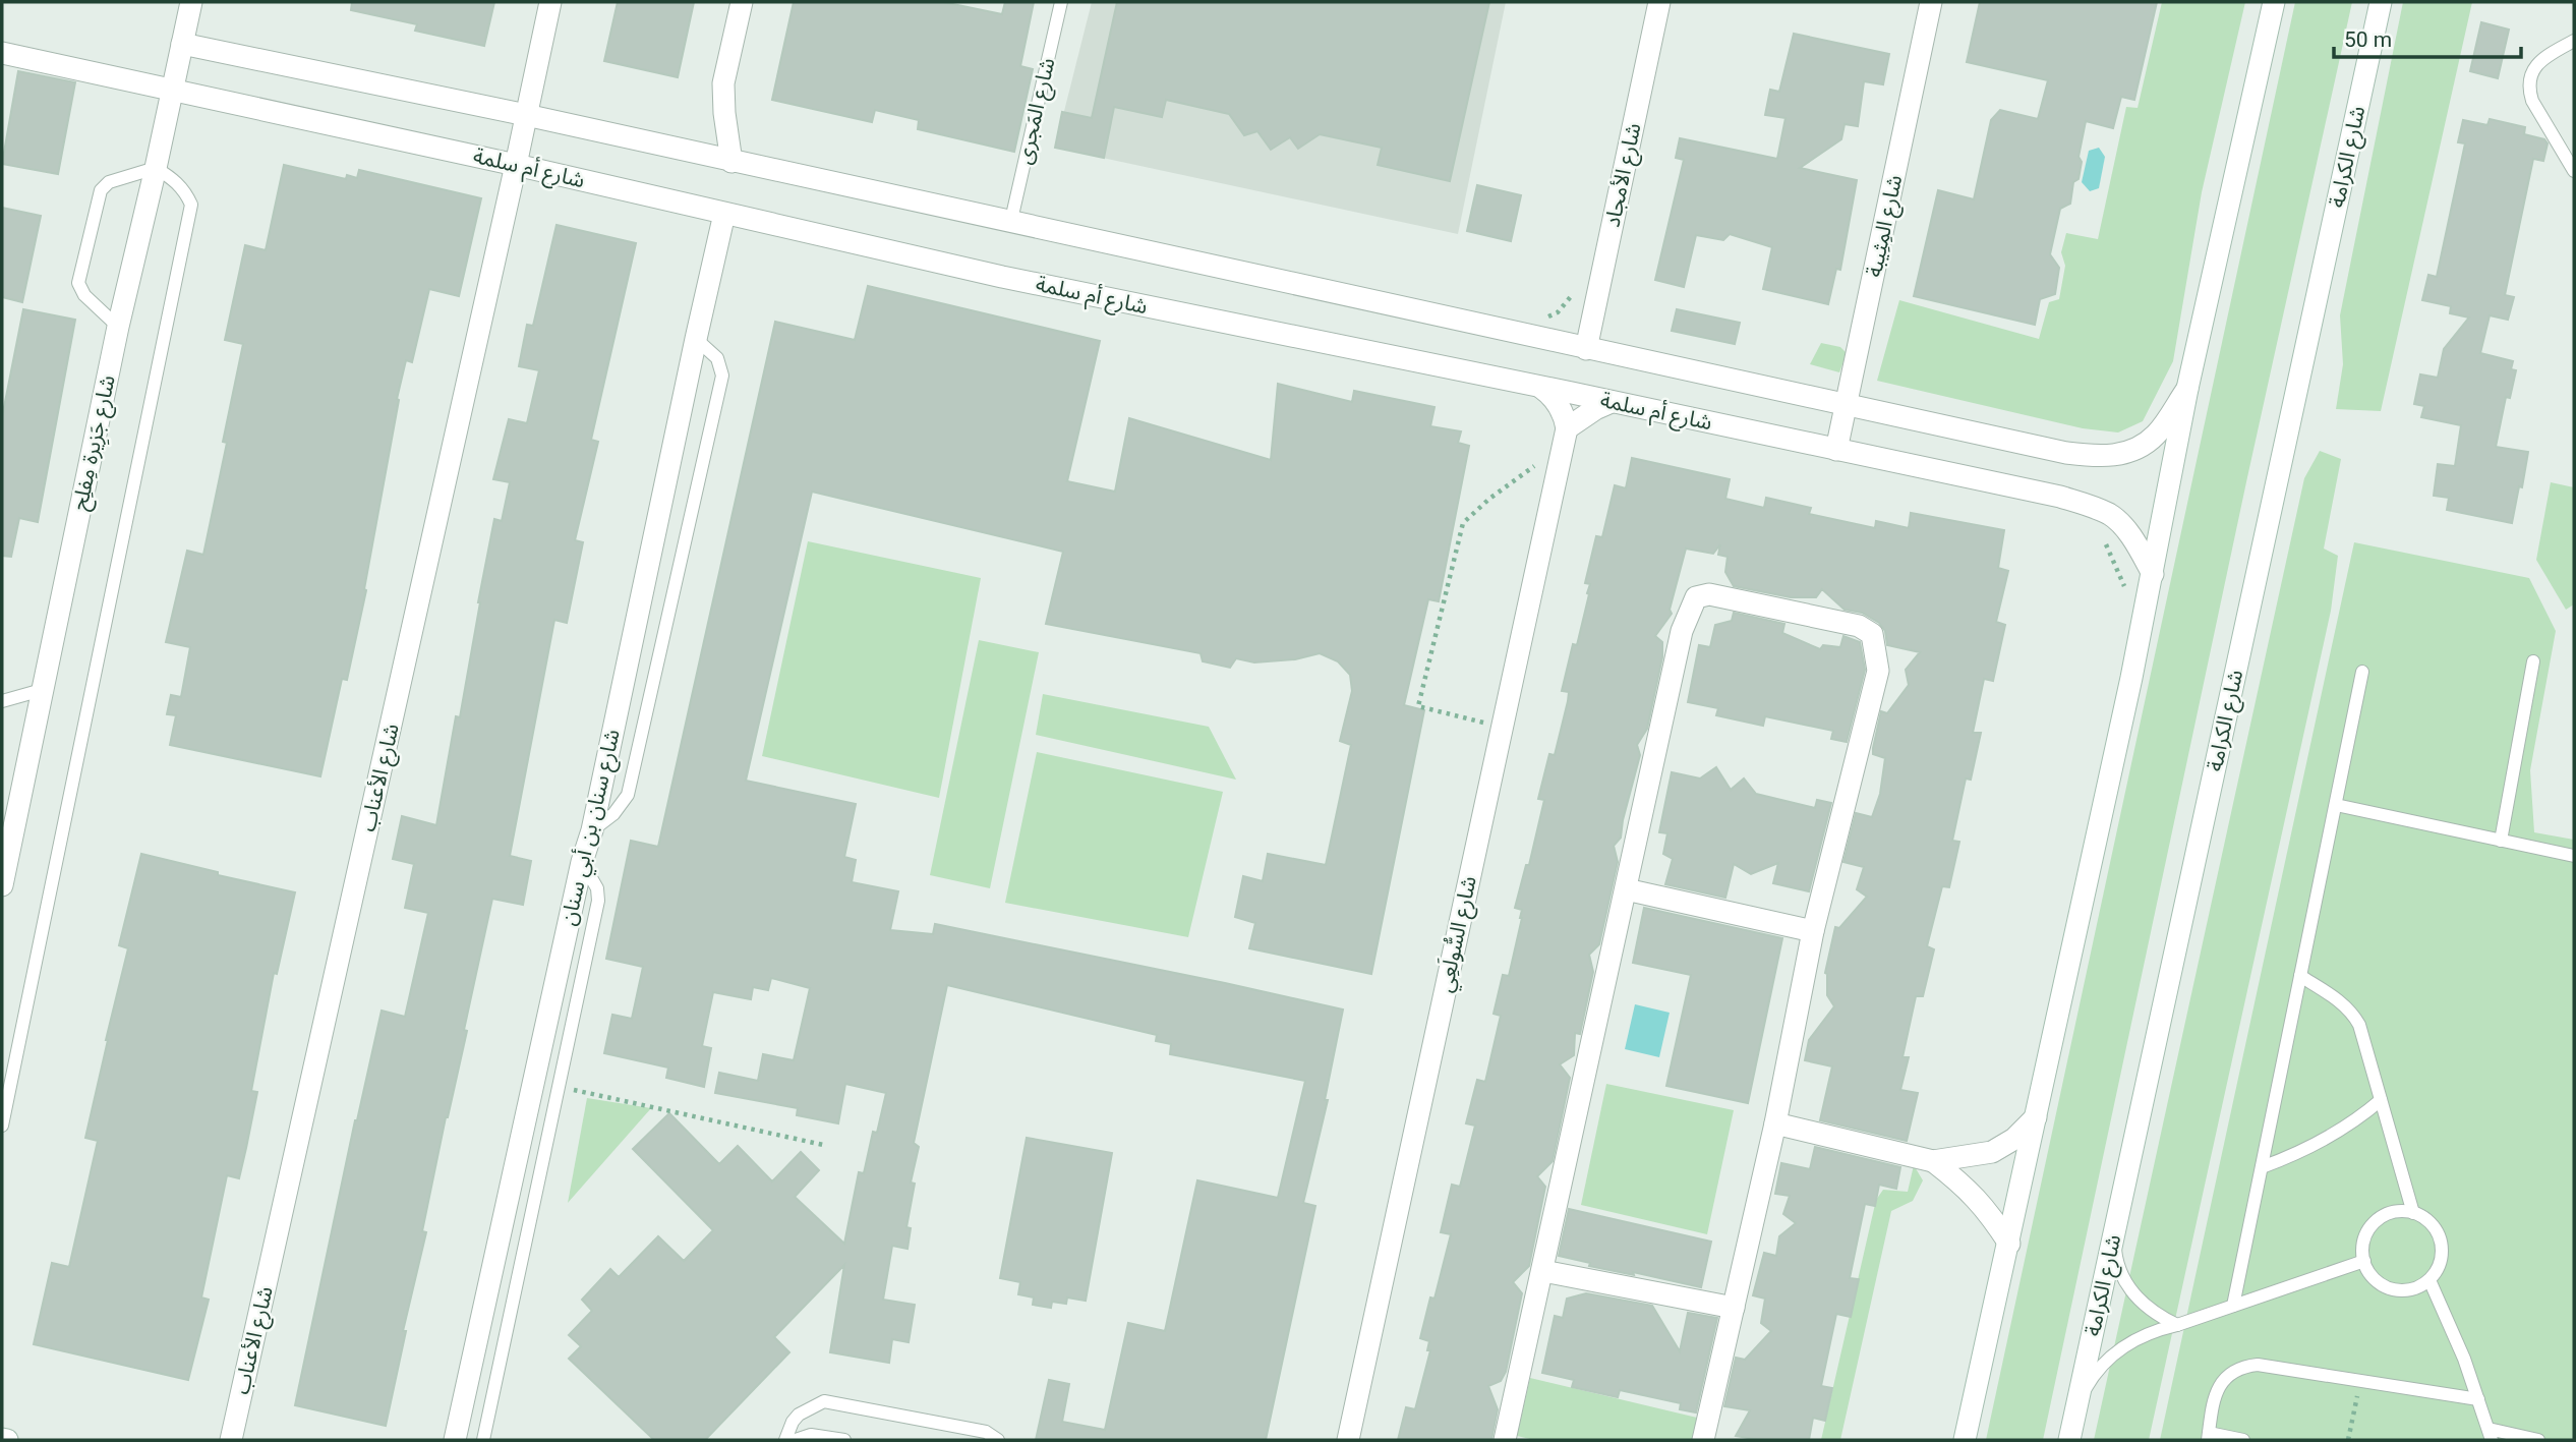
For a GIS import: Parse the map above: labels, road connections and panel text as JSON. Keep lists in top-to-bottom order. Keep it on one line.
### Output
{"streets":{"street":["شارع الكرامة","شارع أم سلمة","شارع الأمجاد","شارع المِثِيبة","شارع جَزِيرة مِفلِح","شارع الأعناب","شارع سنان بن أبي سنان","شارع السُّولَعِي"],"lane":["شارع المَجرى"]},"crossings":[["شارع أم سلمة","شارع المِثِيبة"],["شارع أم سلمة","شارع جَزِيرة مِفلِح"],["شارع أم سلمة","شارع الأعناب"],["شارع أم سلمة","شارع سنان بن أبي سنان"]],"scale_bar":"50 m"}
